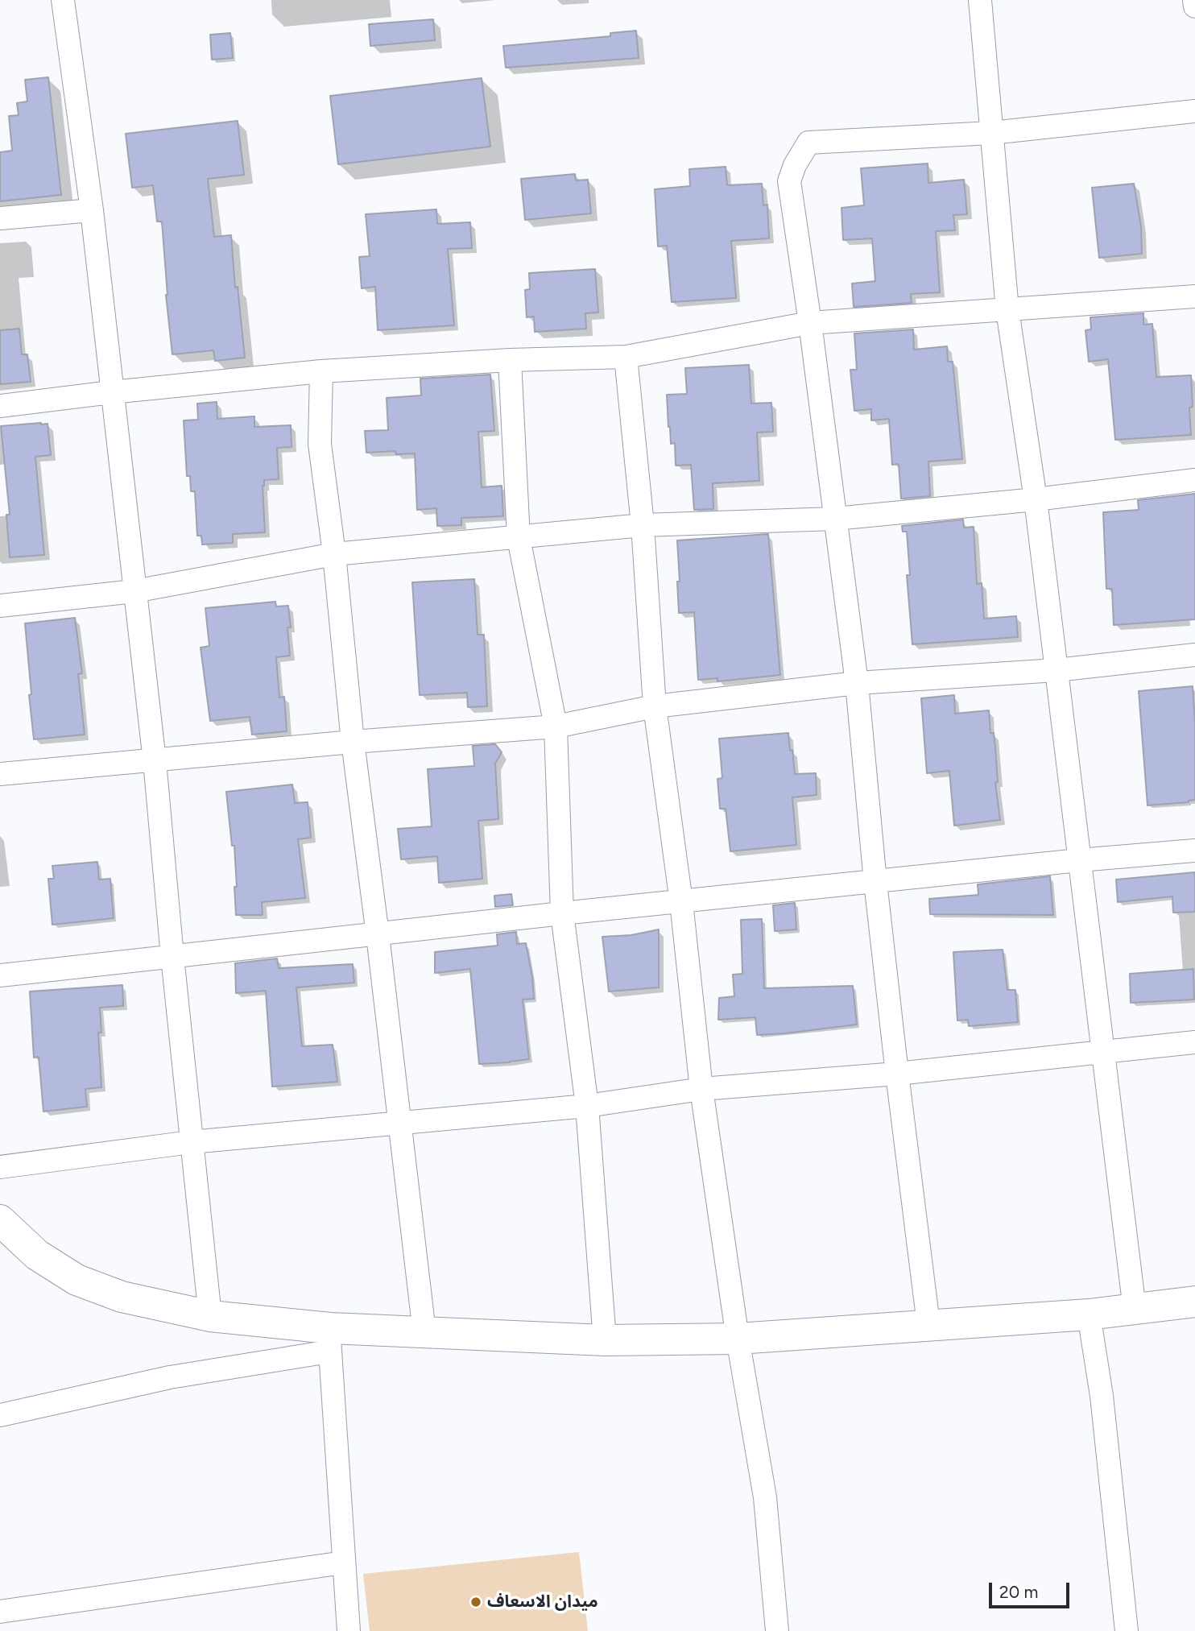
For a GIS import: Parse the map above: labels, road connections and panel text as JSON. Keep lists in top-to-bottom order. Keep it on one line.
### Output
{"places":["ميدان الاسعاف"],"scale_bar":"20 m"}
